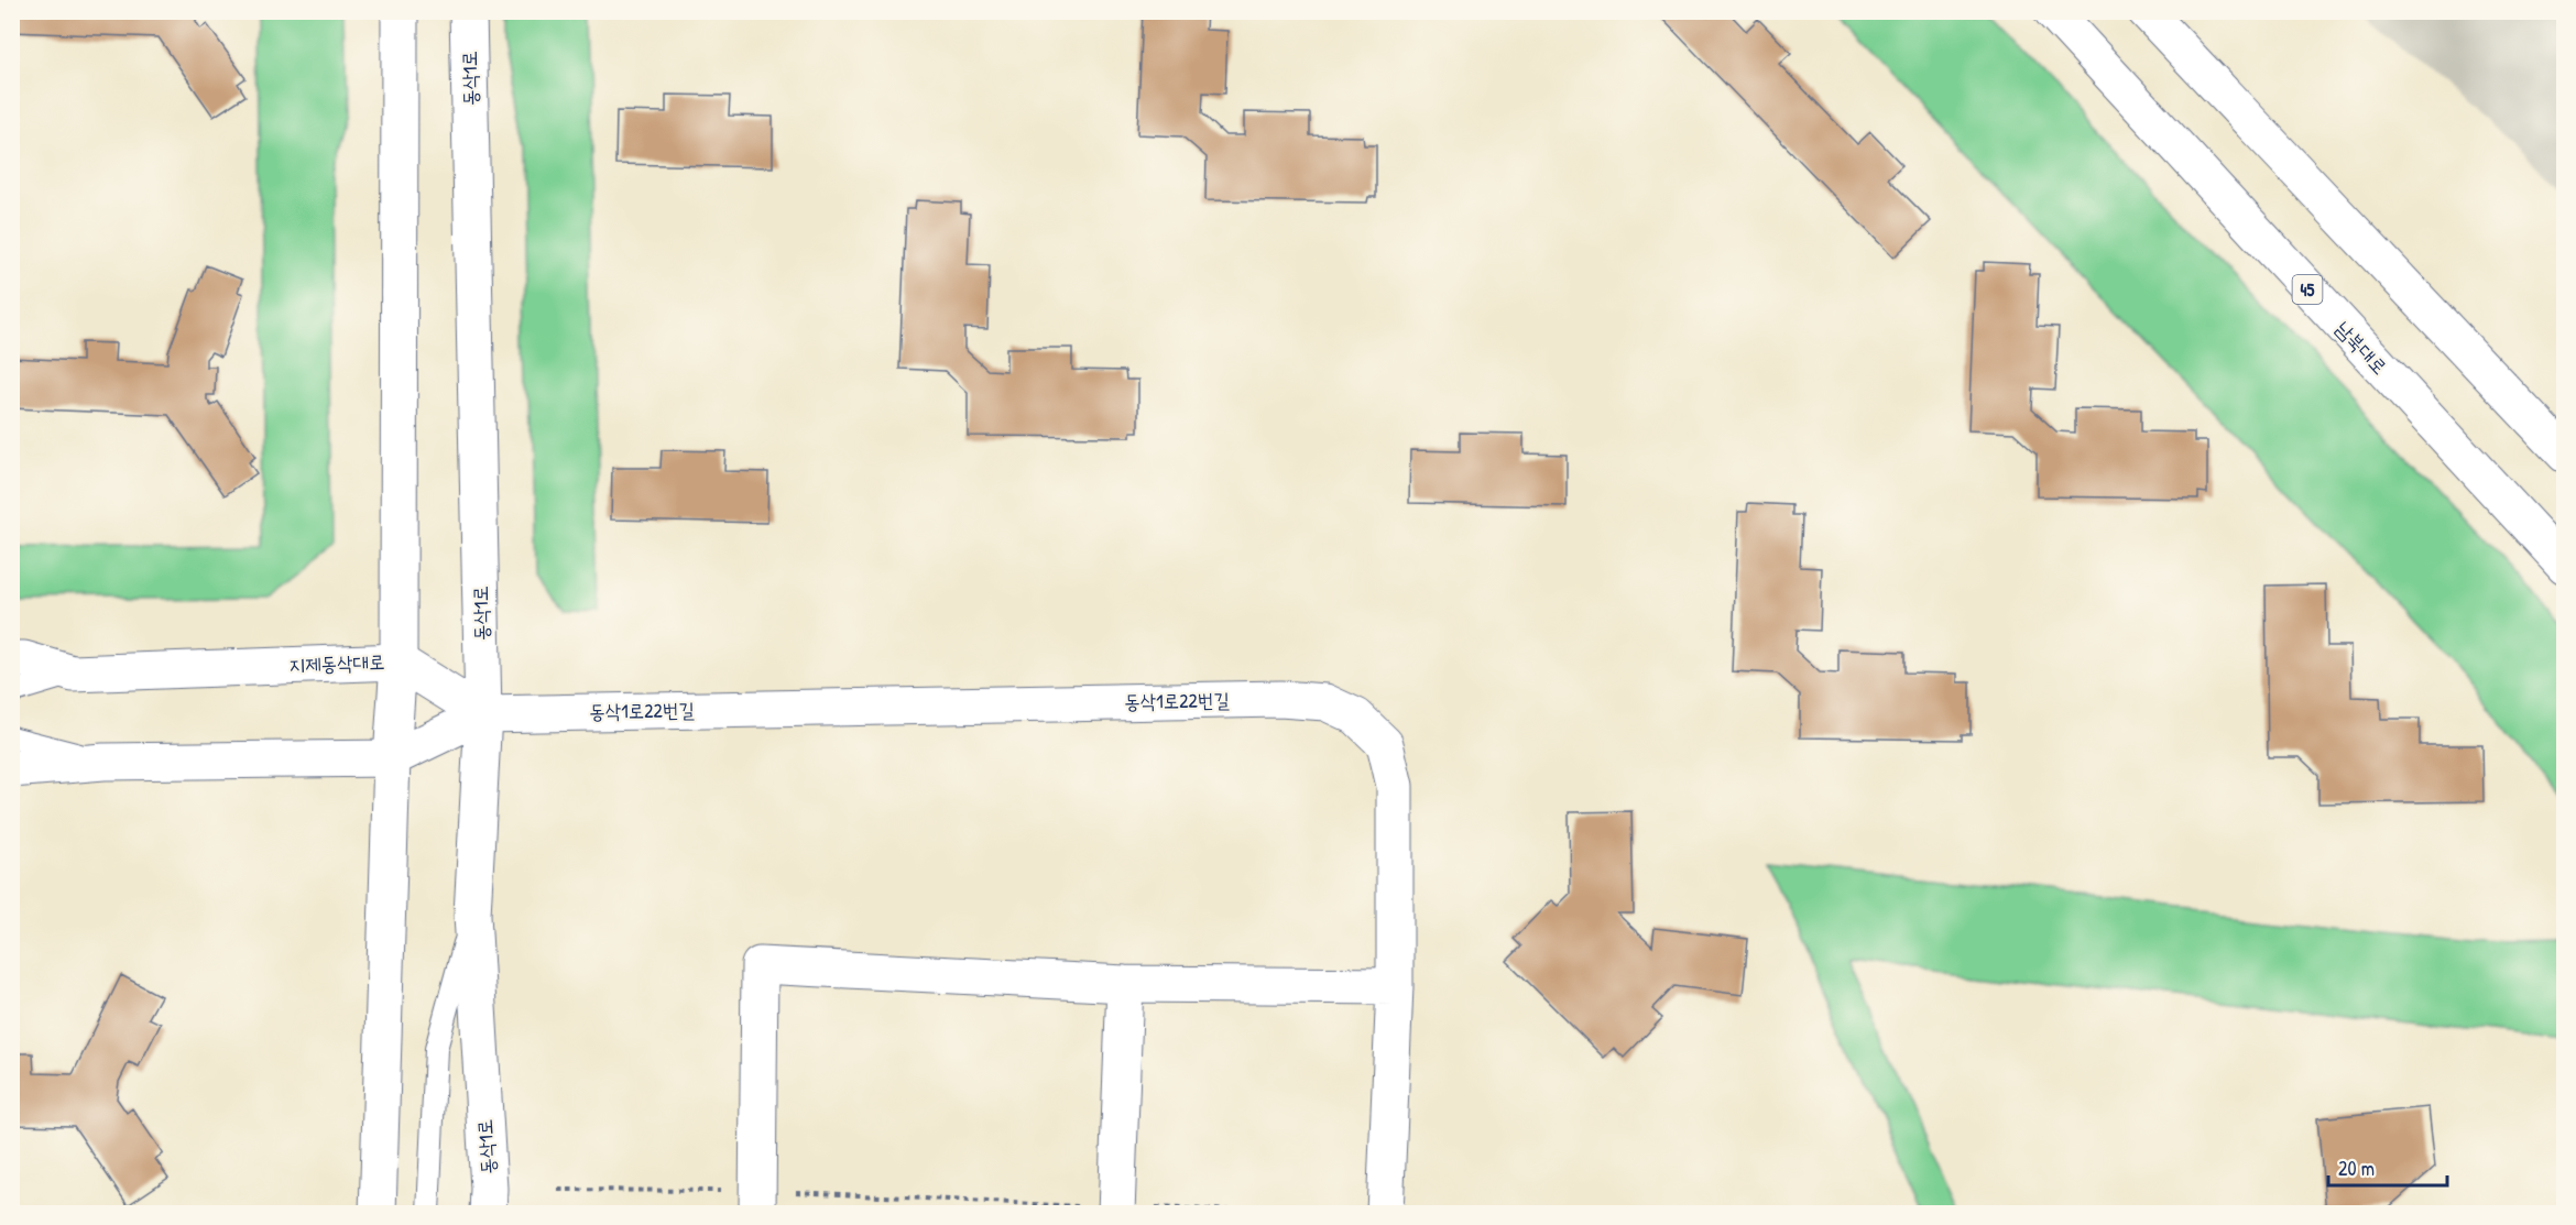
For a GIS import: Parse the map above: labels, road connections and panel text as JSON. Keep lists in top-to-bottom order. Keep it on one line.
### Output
{"streets":{"main road":["동삭1로","45","남북대로","지제동삭대로","동삭1로22번길"]},"crossings":[["동삭1로","지제동삭대로"],["동삭1로","동삭1로22번길"],["지제동삭대로","동삭1로22번길"]],"scale_bar":"20 m"}
